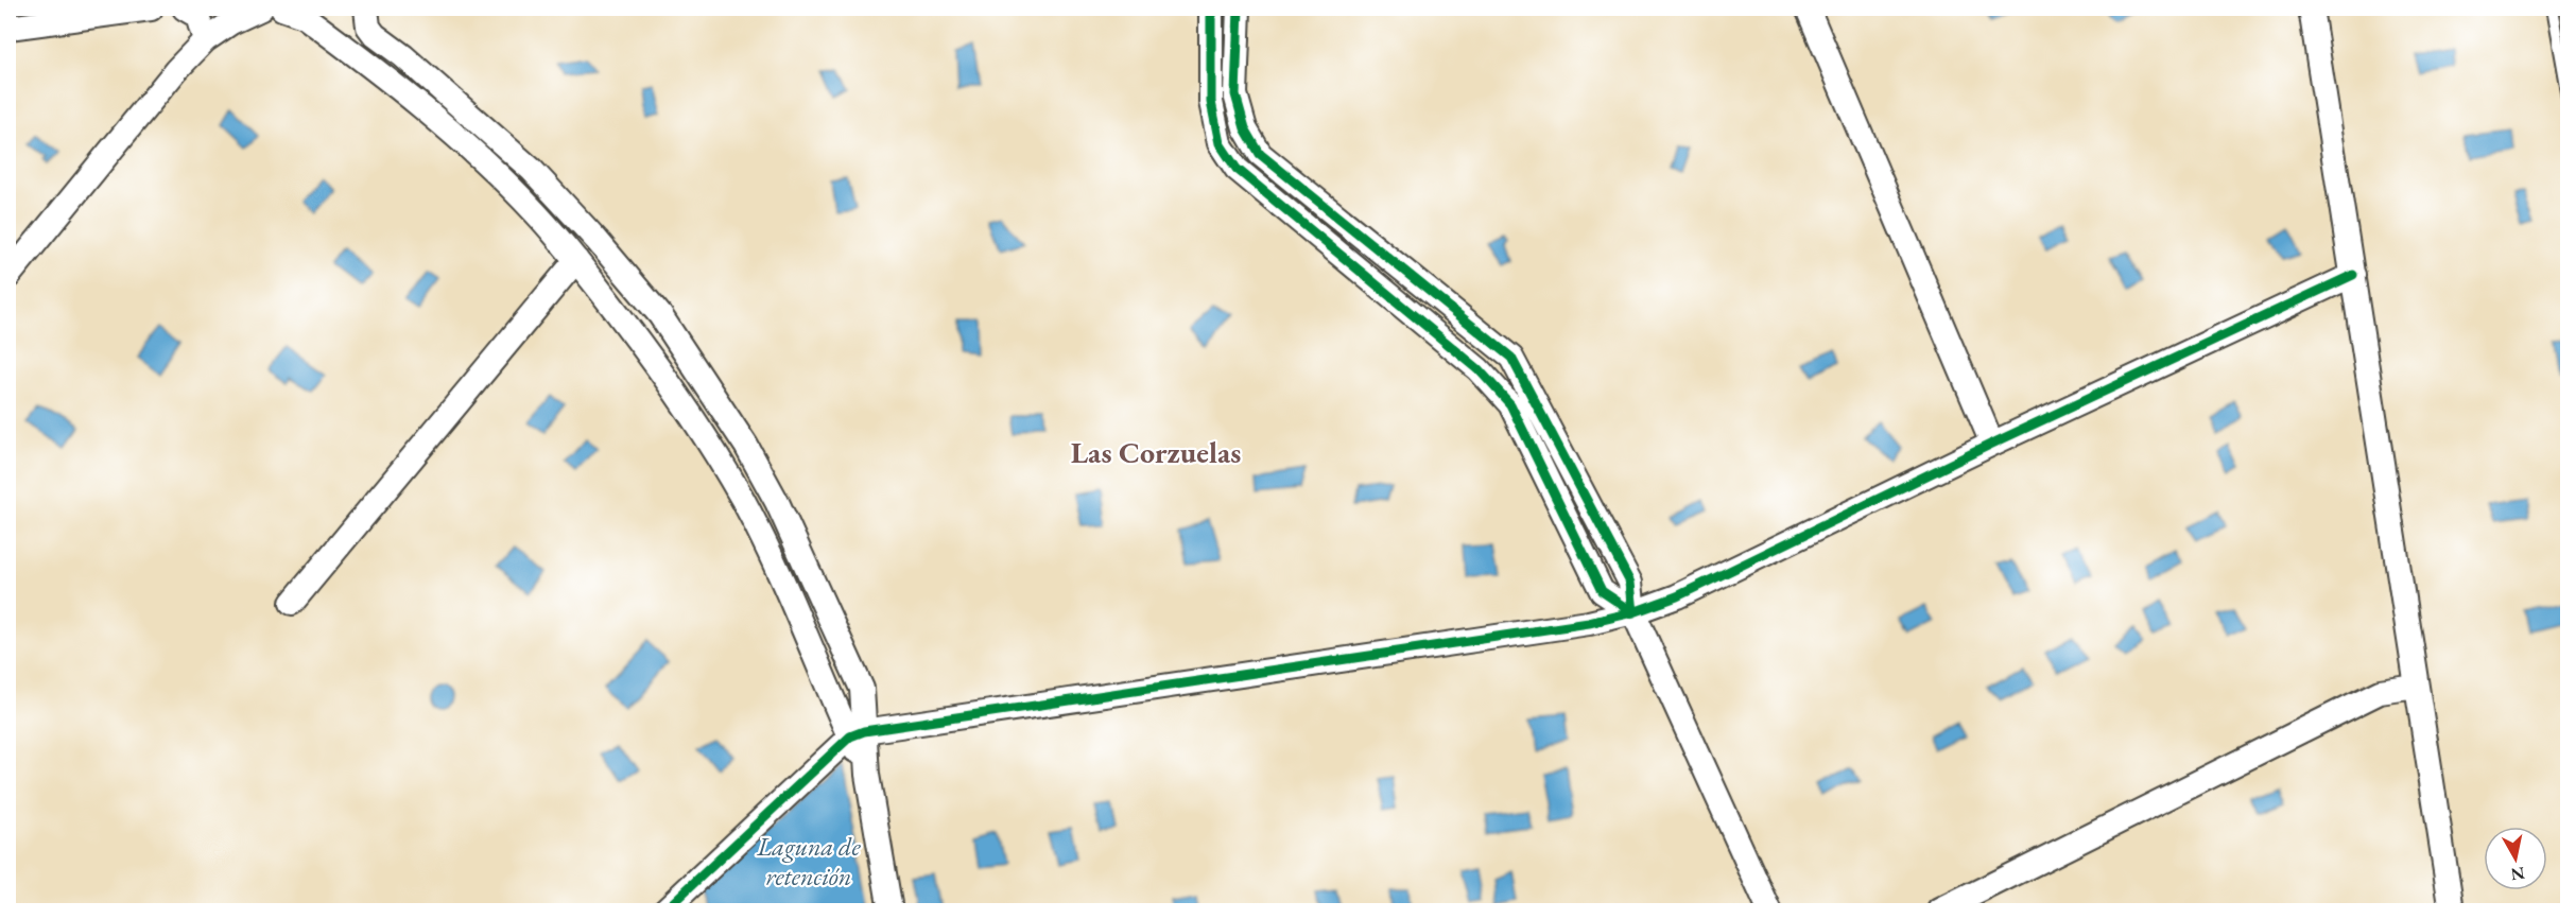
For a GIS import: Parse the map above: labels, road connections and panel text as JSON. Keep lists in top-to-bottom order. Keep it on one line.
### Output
{"districts":["Las Corzuelas"],"water":["Laguna de retención"],"north":"bottom"}
